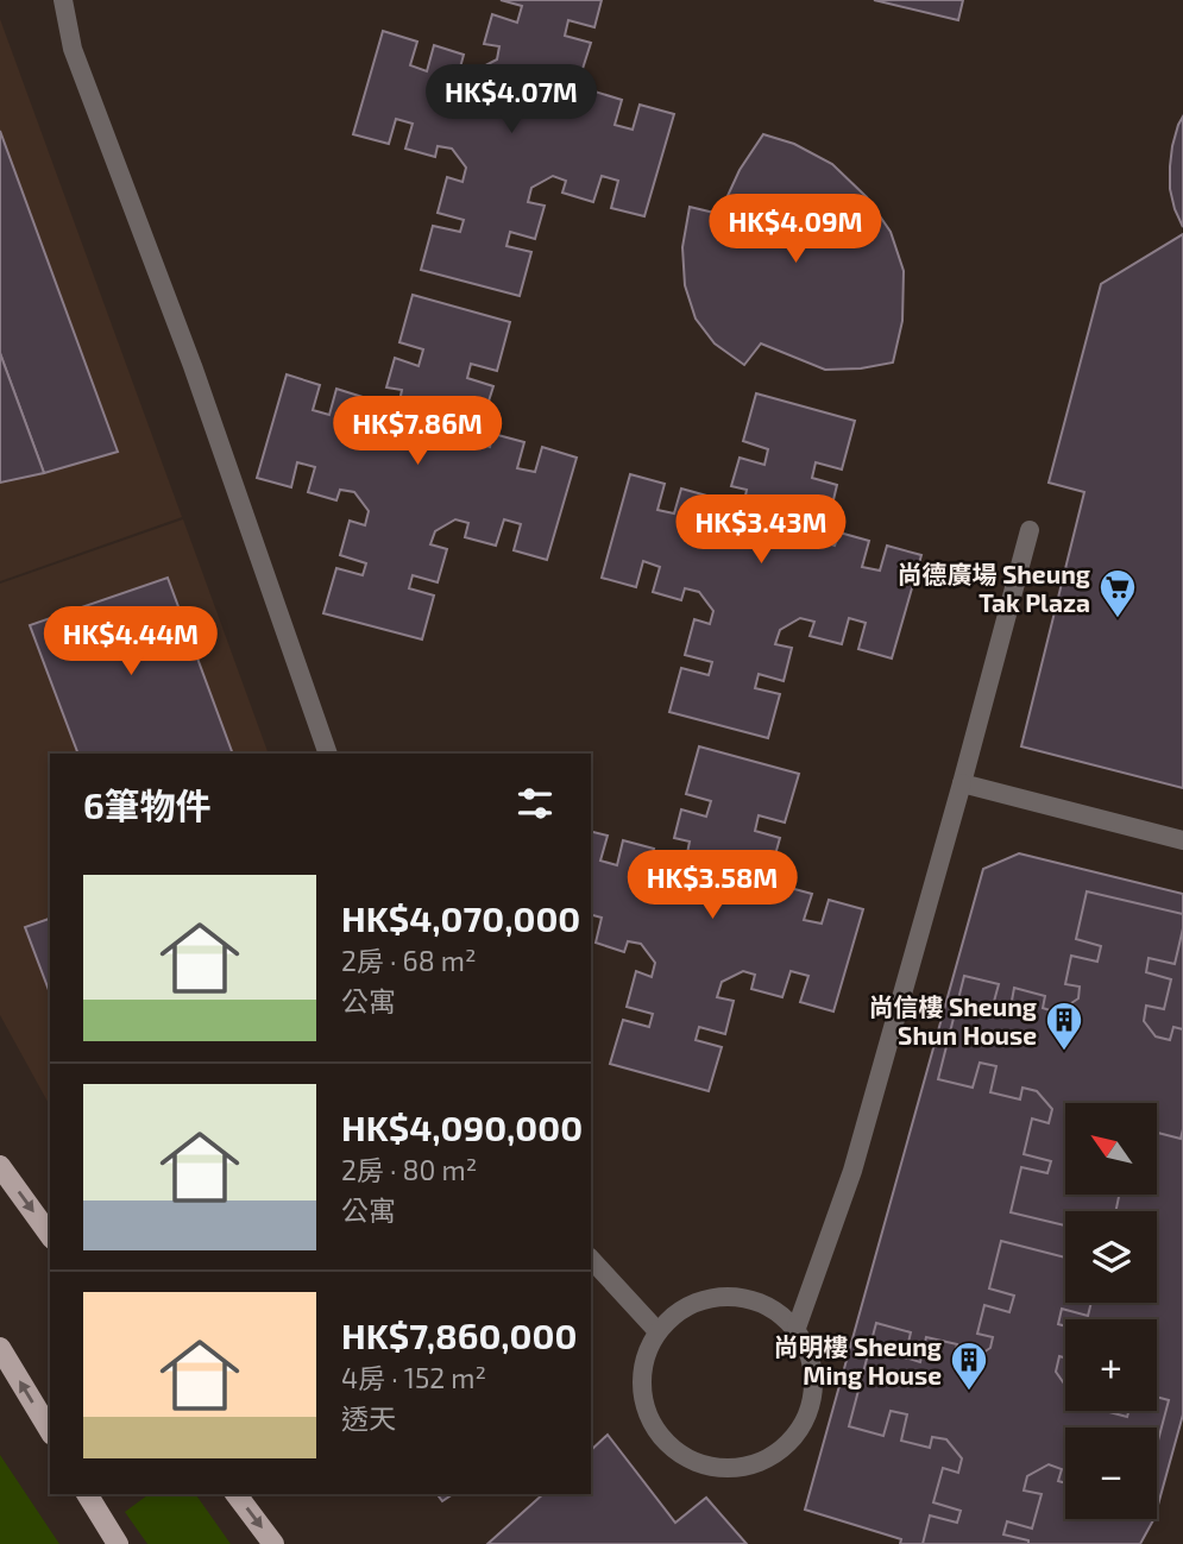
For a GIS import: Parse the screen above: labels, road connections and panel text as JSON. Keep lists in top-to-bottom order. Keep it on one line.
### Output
{"places":{"supermarket":["尚德廣場 Sheung Tak Plaza"],"building":["尚信樓 Sheung Shun House","尚明樓 Sheung Ming House"]},"north":"top left","page":{"price":["HK$4.07M","HK$4.09M","HK$7.86M","HK$3.43M","HK$4.44M","HK$3.58M"],"heading":"6筆物件","list":[{"name":"HK$4,070,000","note":"2房 · 68 m² · 公寓"},{"name":"HK$4,090,000","note":"2房 · 80 m² · 公寓"},{"name":"HK$7,860,000","note":"4房 · 152 m² · 透天"}],"map_buttons":["+","−"]}}
